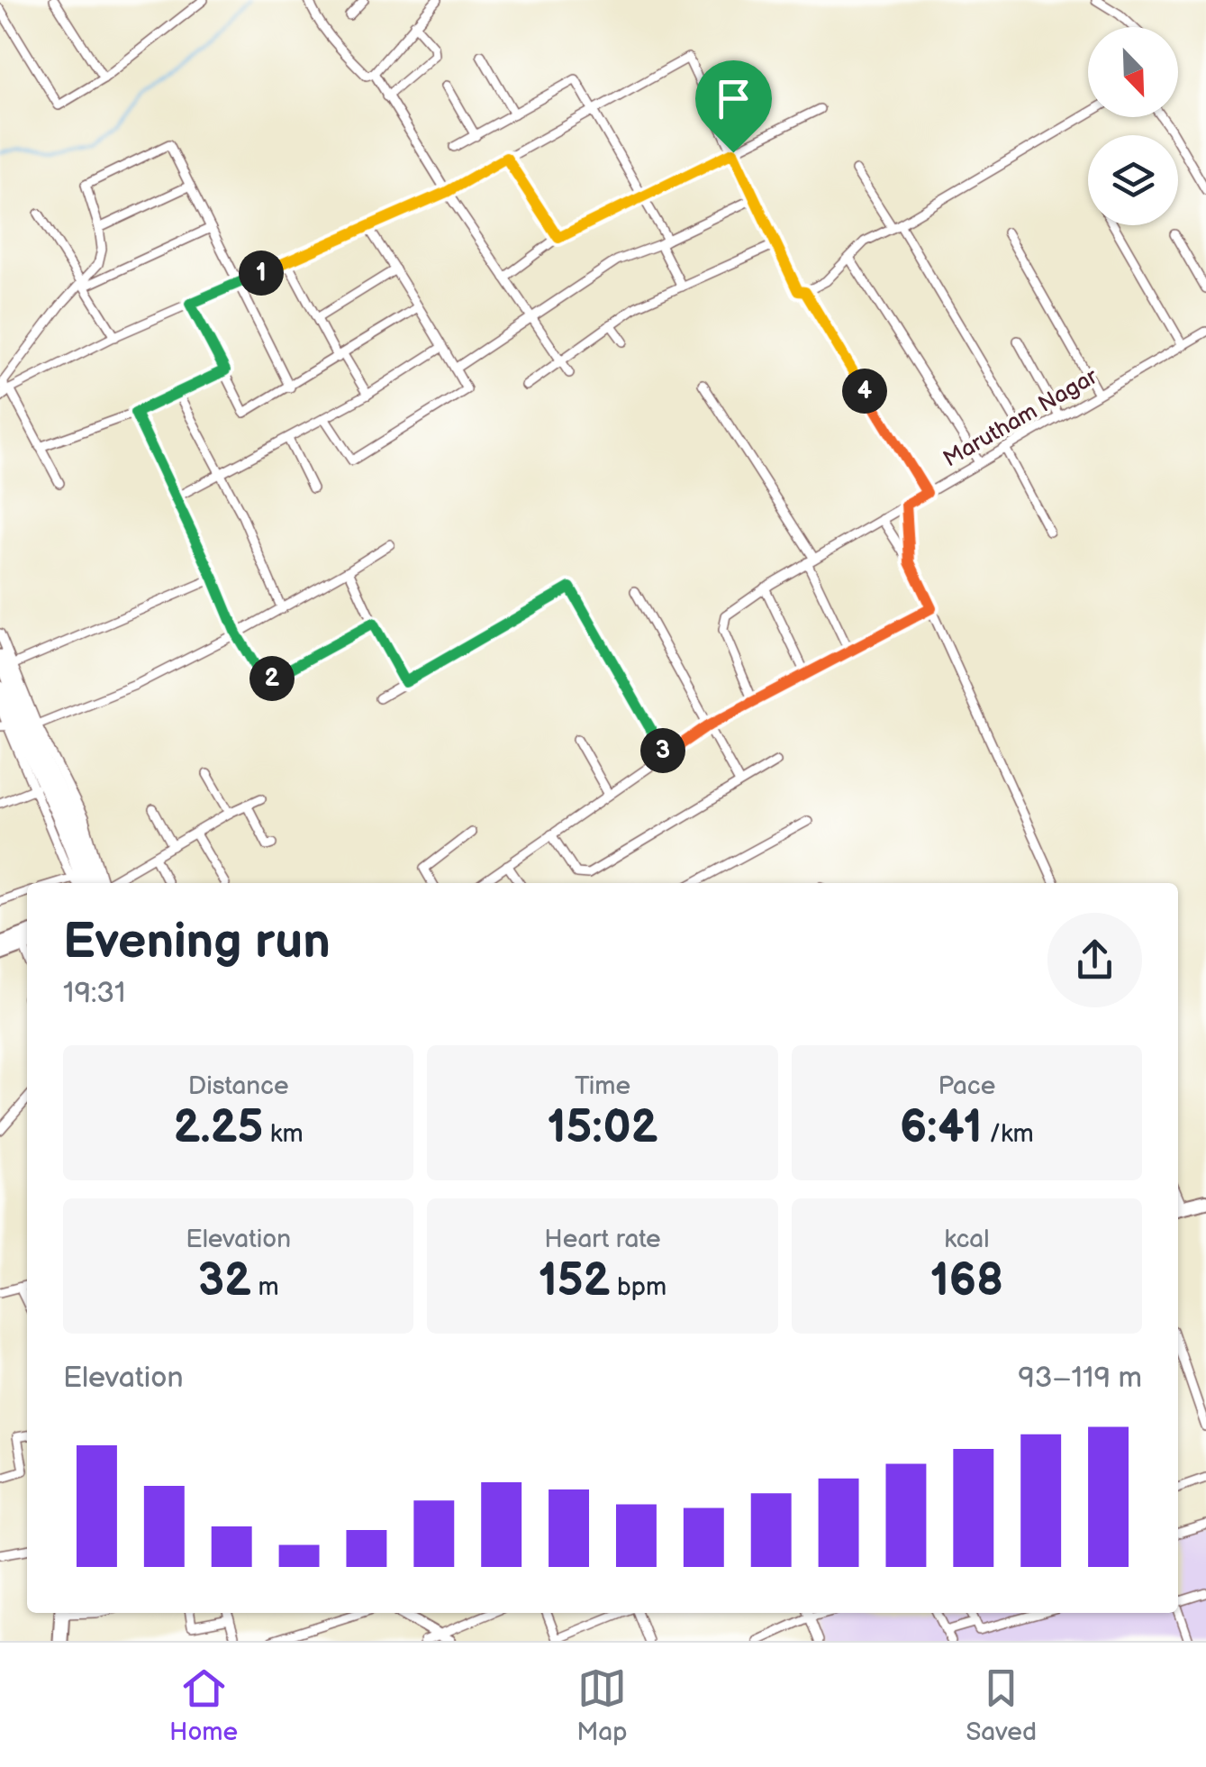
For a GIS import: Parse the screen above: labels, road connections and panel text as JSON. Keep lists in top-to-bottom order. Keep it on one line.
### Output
{"streets":{"street":["Marutham Nagar"]},"north":"bottom right","page":{"pins":["1","4","2","3"],"heading":["Evening run","19:31"],"stats":[["Distance","2.25 km"],["Time","15:02"],["Pace","6:41 /km"],["Elevation","32 m"],["Heart rate","152 bpm"],["kcal","168"]],"chart":["Elevation","93–119 m"],"tabs":["Home","Map","Saved"]}}
